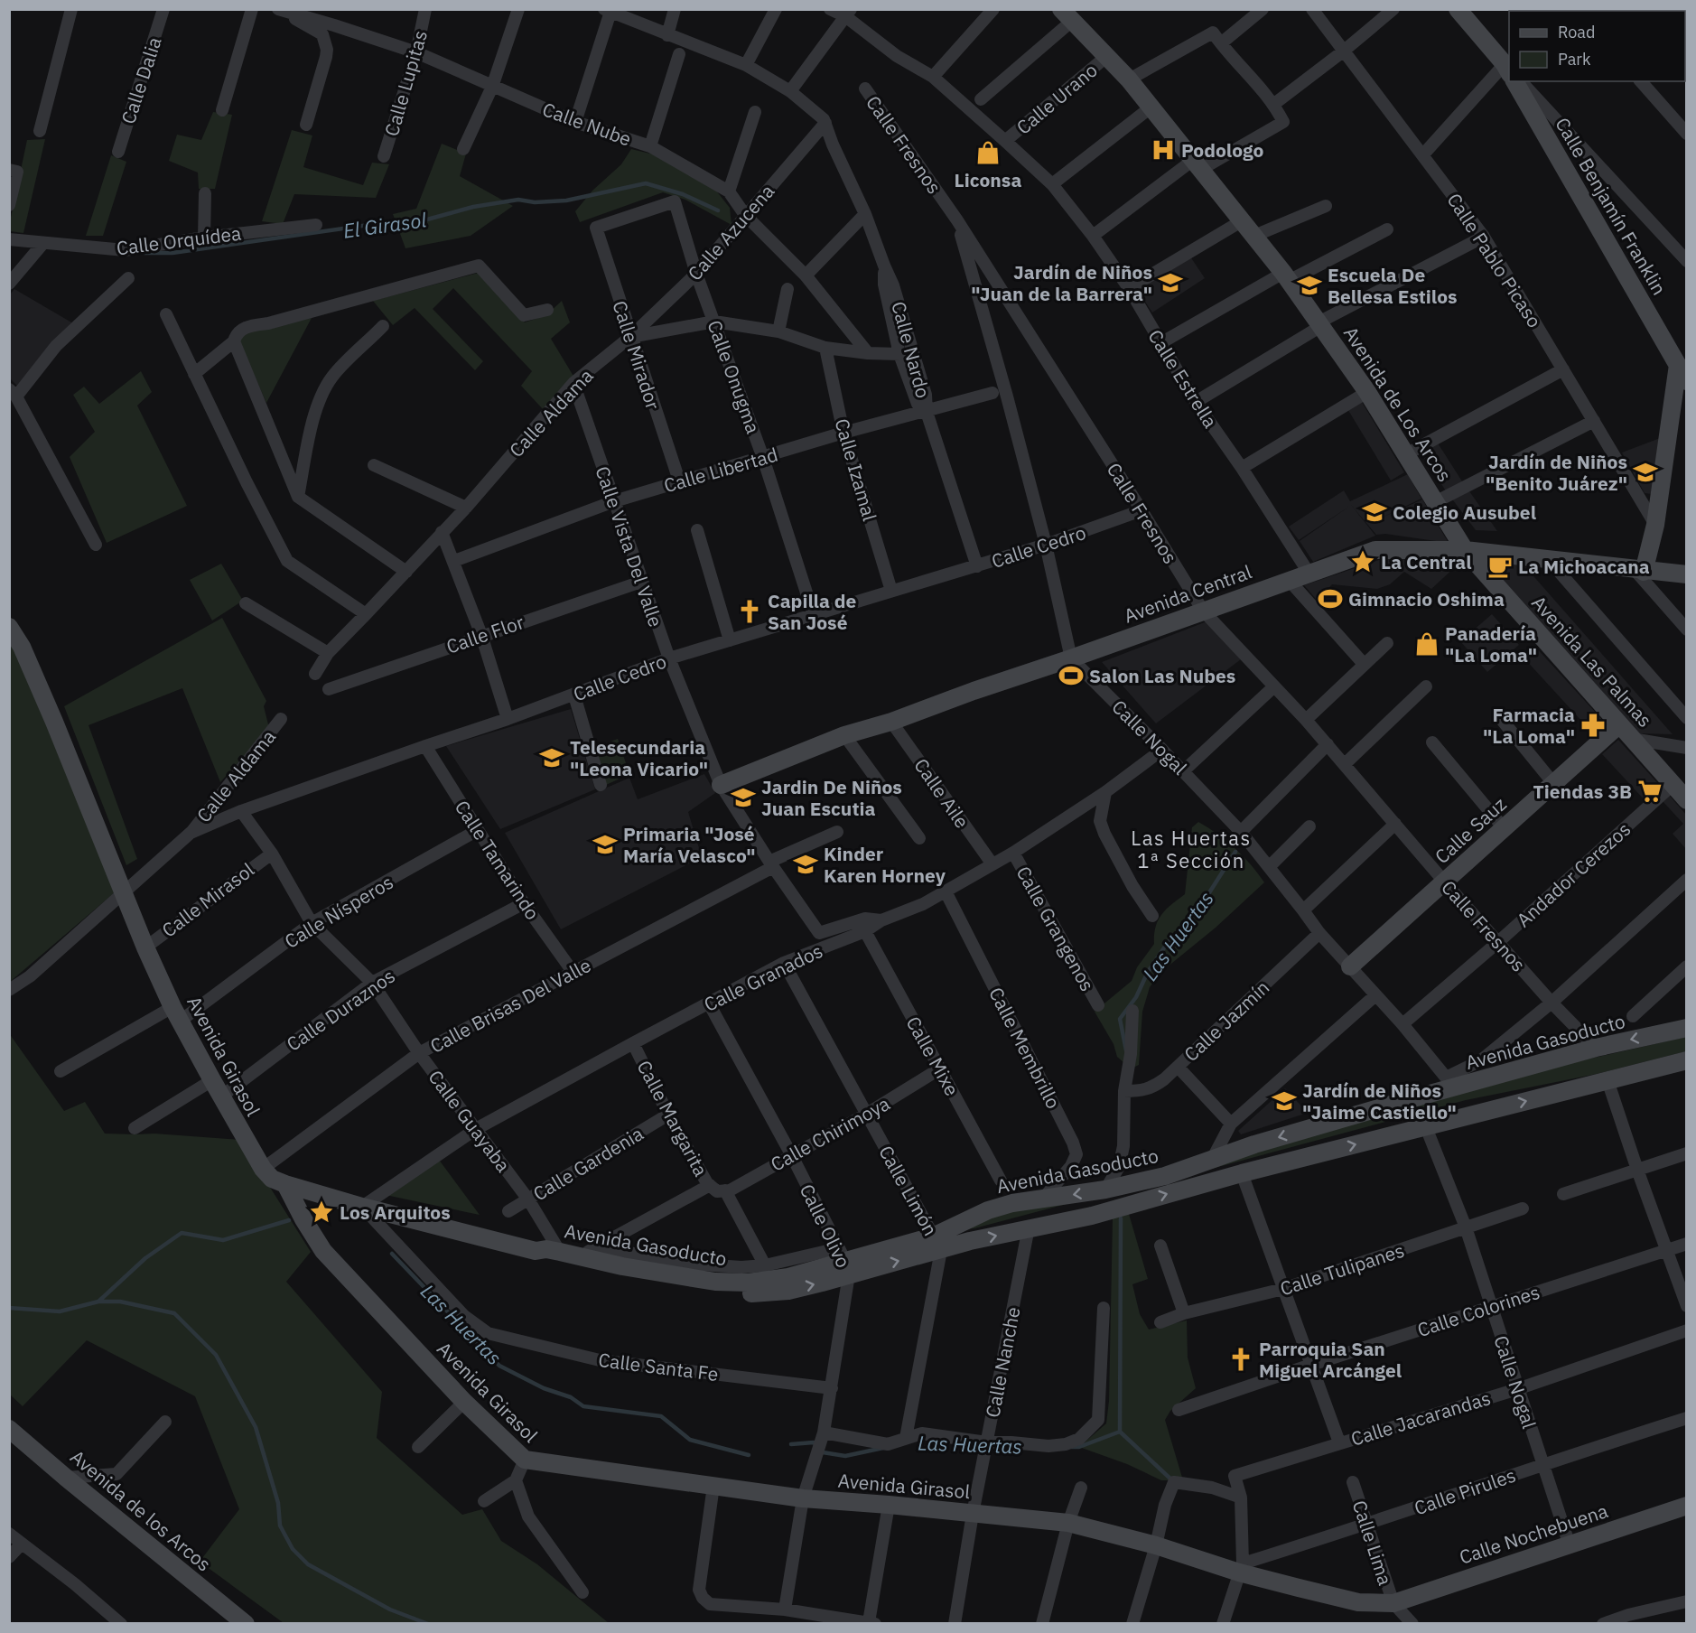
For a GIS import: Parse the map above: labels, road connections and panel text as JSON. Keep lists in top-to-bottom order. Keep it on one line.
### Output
{"streets":{"street":["Calle Dalia","Calle Lupitas","Calle Urano","Calle Nube","Calle Fresnos","Calle Benjamín Franklin","Calle Azucena","Calle Orquídea","Calle Pablo Picaso","Calle Nardo","Calle Mirador","Calle Onugma","Calle Estrella","Avenida de Los Arcos","Calle Aldama","Calle Libertad","Calle Izamal","Calle Vista Del Valle","Calle Cedro","Avenida Central","Calle Flor","Avenida Las Palmas","Calle Nogal","Calle Aile","Calle Sauz","Calle Tamarindo","Andador Cerezos","Calle Mirasol","Calle Nísperos","Calle Grangenos","Calle Granados","Calle Brisas Del Valle","Calle Duraznos","Calle Jazmín","Avenida Gasoducto","Calle Membrillo","Avenida Girasol","Calle Mixe","Calle Margarita","Calle Guayaba","Calle Chirimoya","Calle Gardenia","Calle Limón","Calle Olivo","Calle Tulipanes","Calle Colorines","Calle Nanche","Calle Santa Fe","Calle Jacarandas","Calle Pirules","Avenida de los Arcos","Calle Nochebuena","Calle Lima"]},"crossings":[["Calle Lupitas","Calle Nube"],["Calle Urano","Calle Estrella"],["Calle Urano","Avenida de Los Arcos"],["Calle Nube","Calle Azucena"],["Calle Nube","Calle Aldama"],["Calle Fresnos","Calle Cedro"],["Calle Fresnos","Avenida Central"],["Calle Fresnos","Calle Sauz"],["Calle Fresnos","Andador Cerezos"],["Calle Fresnos","Avenida Gasoducto"],["Calle Azucena","Calle Nardo"],["Calle Azucena","Calle Mirador"],["Calle Azucena","Calle Onugma"],["Calle Azucena","Calle Aldama"],["Calle Nardo","Calle Aldama"],["Calle Nardo","Calle Libertad"],["Calle Mirador","Calle Onugma"],["Calle Mirador","Calle Aldama"],["Calle Mirador","Calle Libertad"],["Calle Onugma","Calle Aldama"],["Calle Onugma","Calle Libertad"],["Calle Onugma","Calle Cedro"],["Calle Estrella","Avenida Central"],["Avenida de Los Arcos","Avenida Central"],["Avenida de Los Arcos","Avenida Las Palmas"],["Calle Aldama","Calle Izamal"],["Calle Aldama","Calle Vista Del Valle"],["Calle Aldama","Calle Cedro"],["Calle Libertad","Calle Izamal"],["Calle Libertad","Calle Vista Del Valle"],["Calle Izamal","Calle Cedro"],["Calle Vista Del Valle","Calle Cedro"],["Calle Vista Del Valle","Avenida Central"],["Calle Vista Del Valle","Calle Flor"],["Calle Vista Del Valle","Calle Granados"],["Calle Vista Del Valle","Calle Brisas Del Valle"],["Calle Cedro","Calle Tamarindo"],["Calle Cedro","Avenida Girasol"],["Calle Cedro","Calle Guayaba"],["Avenida Central","Avenida Las Palmas"],["Avenida Central","Calle Nogal"],["Avenida Central","Calle Aile"],["Avenida Las Palmas","Calle Sauz"],["Avenida Las Palmas","Andador Cerezos"],["Calle Nogal","Calle Sauz"],["Calle Nogal","Andador Cerezos"],["Calle Nogal","Calle Granados"],["Calle Nogal","Calle Jazmín"],["Calle Nogal","Avenida Gasoducto"],["Calle Nogal","Calle Tulipanes"],["Calle Nogal","Calle Colorines"],["Calle Nogal","Calle Jacarandas"],["Calle Nogal","Calle Pirules"],["Calle Nogal","Calle Nochebuena"],["Calle Aile","Calle Granados"],["Calle Tamarindo","Calle Nísperos"],["Calle Tamarindo","Calle Brisas Del Valle"],["Calle Tamarindo","Calle Duraznos"],["Calle Mirasol","Avenida Girasol"],["Calle Mirasol","Calle Guayaba"],["Calle Nísperos","Avenida Girasol"],["Calle Nísperos","Calle Guayaba"],["Calle Grangenos","Calle Granados"],["Calle Granados","Avenida Gasoducto"],["Calle Granados","Calle Membrillo"],["Calle Granados","Calle Mixe"],["Calle Granados","Calle Margarita"],["Calle Granados","Calle Guayaba"],["Calle Granados","Calle Limón"],["Calle Granados","Calle Olivo"],["Calle Granados","Calle Santa Fe"],["Calle Brisas Del Valle","Avenida Girasol"],["Calle Brisas Del Valle","Calle Guayaba"],["Calle Duraznos","Avenida Girasol"],["Calle Duraznos","Calle Guayaba"],["Avenida Gasoducto","Calle Membrillo"],["Avenida Gasoducto","Avenida Girasol"],["Avenida Gasoducto","Calle Guayaba"],["Avenida Gasoducto","Calle Chirimoya"],["Avenida Gasoducto","Calle Limón"],["Avenida Gasoducto","Calle Olivo"],["Avenida Gasoducto","Calle Nanche"],["Avenida Gasoducto","Calle Santa Fe"],["Avenida Girasol","Calle Olivo"],["Avenida Girasol","Calle Nanche"],["Avenida Girasol","Calle Pirules"],["Avenida Girasol","Calle Nochebuena"],["Avenida Girasol","Calle Lima"],["Calle Mixe","Calle Chirimoya"],["Calle Margarita","Calle Chirimoya"],["Calle Margarita","Calle Gardenia"],["Calle Guayaba","Calle Gardenia"],["Calle Chirimoya","Calle Limón"],["Calle Chirimoya","Calle Olivo"],["Calle Olivo","Calle Santa Fe"],["Calle Pirules","Calle Lima"],["Calle Nochebuena","Calle Lima"]],"districts":["Las Huertas 1ª Sección"],"water":["El Girasol","Las Huertas"],"places":{"hospital":["Podologo"],"shop":["Liconsa","Panadería \"La Loma\""],"school or university":["Jardín de Niños \"Juan de la Barrera\"","Escuela De Bellesa Estilos","Jardín de Niños \"Benito Juárez\"","Colegio Ausubel","Telesecundaria \"Leona Vicario\"","Jardin De Niños Juan Escutia","Primaria \"José María Velasco\"","Kinder Karen Horney","Jardín de Niños \"Jaime Castiello\""],"place":["La Central","Los Arquitos"],"cafe":["La Michoacana"],"sports":["Gimnacio Oshima","Salon Las Nubes"],"church":["Capilla de San José","Parroquia San Miguel Arcángel"],"pharmacy":["Farmacia \"La Loma\""],"supermarket":["Tiendas 3B"]},"legend":["Road","Park"]}
